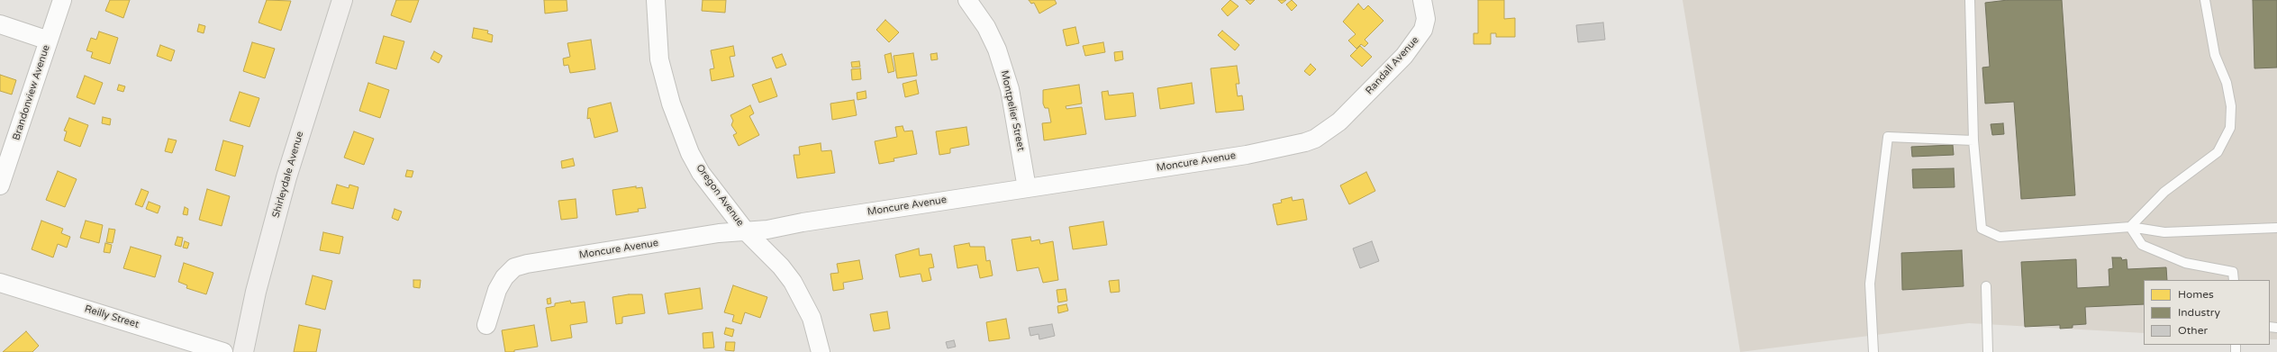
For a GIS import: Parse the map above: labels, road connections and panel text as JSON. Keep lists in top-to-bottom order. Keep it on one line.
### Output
{"streets":{"street":["Randall Avenue","Brandonview Avenue","Montpelier Street","Moncure Avenue","Shirleydale Avenue","Oregon Avenue","Reilly Street"]},"crossings":[["Randall Avenue","Moncure Avenue"],["Montpelier Street","Moncure Avenue"],["Moncure Avenue","Oregon Avenue"]],"legend":["Homes","Industry","Other"]}
